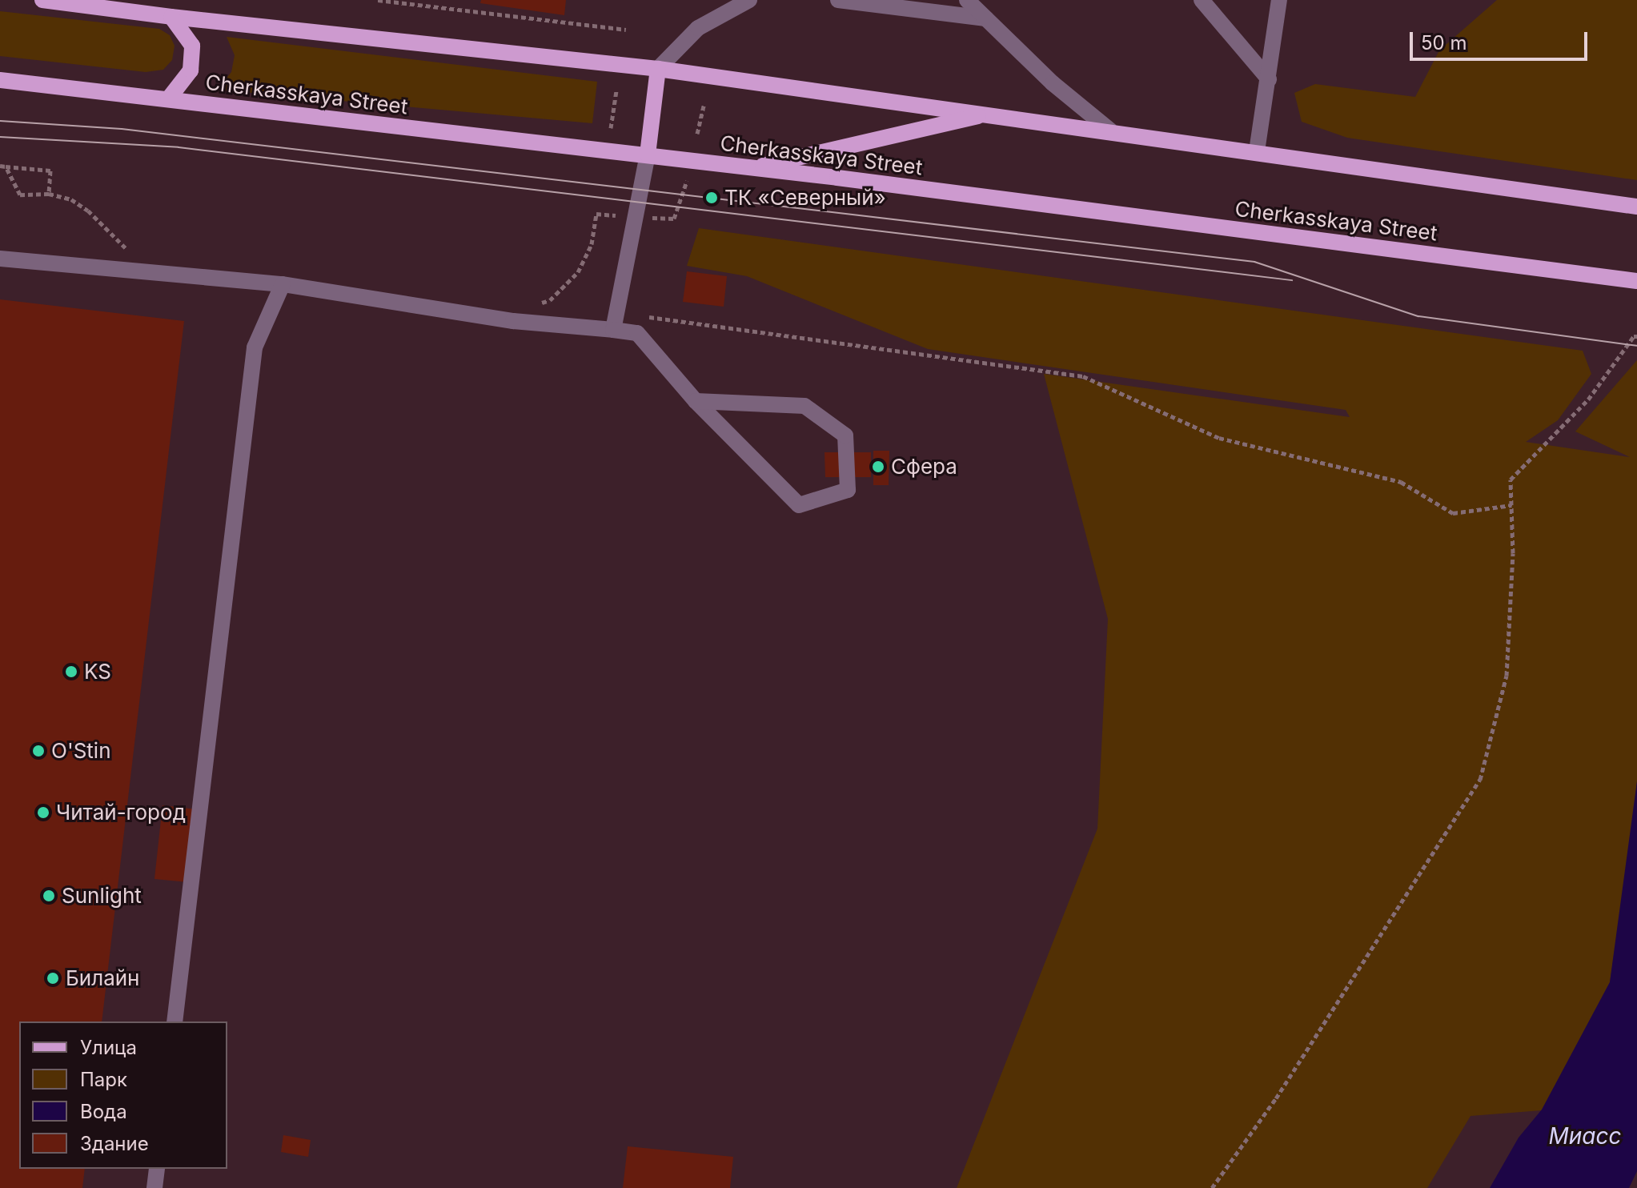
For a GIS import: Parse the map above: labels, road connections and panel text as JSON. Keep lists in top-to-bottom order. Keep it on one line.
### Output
{"streets":{"main road":["Cherkasskaya Street"]},"water":["Миасс"],"places":["ТК «Северный»","Сфера","KS","O'Stin","Читай-город","Sunlight","Билайн"],"legend":["Улица","Парк","Вода","Здание"],"scale_bar":"50 m"}
